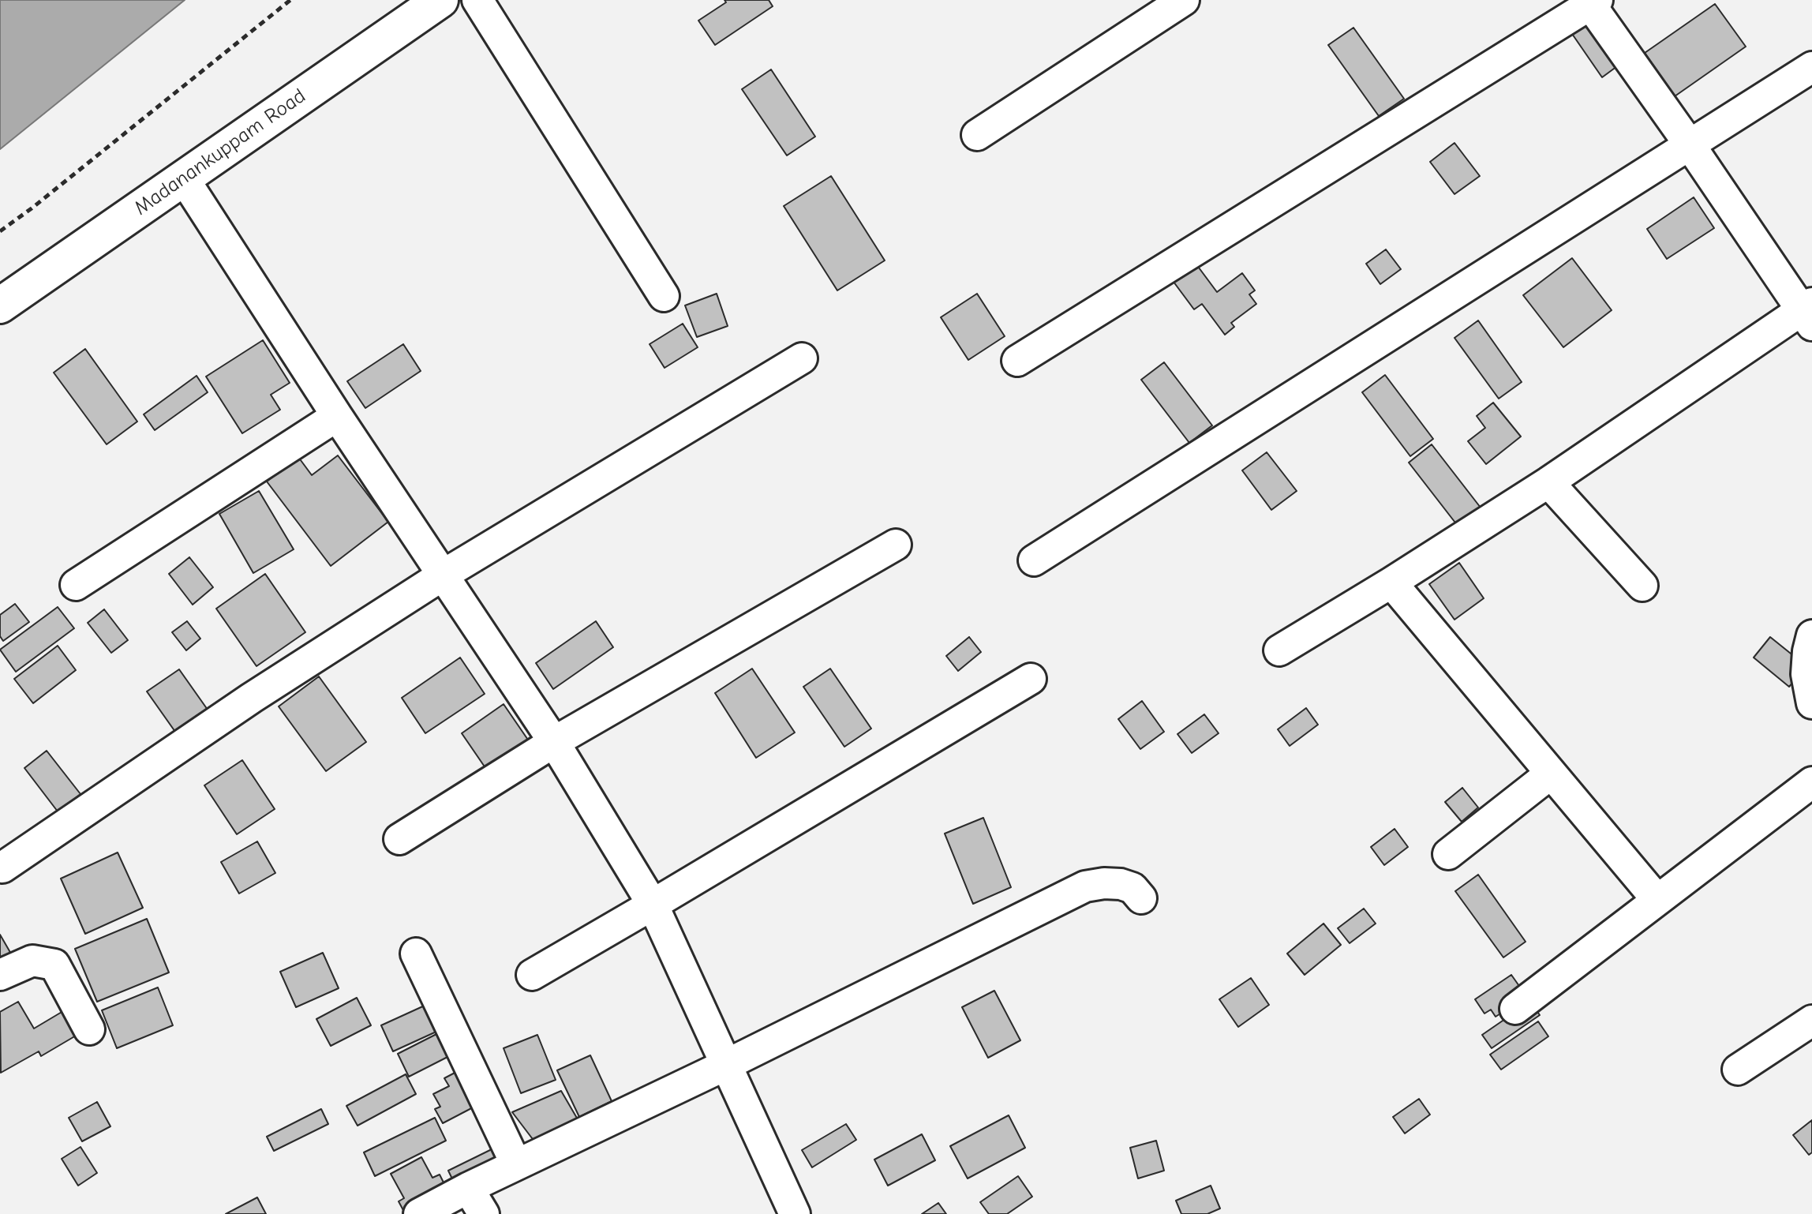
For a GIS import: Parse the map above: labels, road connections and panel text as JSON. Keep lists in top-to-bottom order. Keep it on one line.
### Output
{"streets":{"main road":["Madanankuppam Road"]}}
